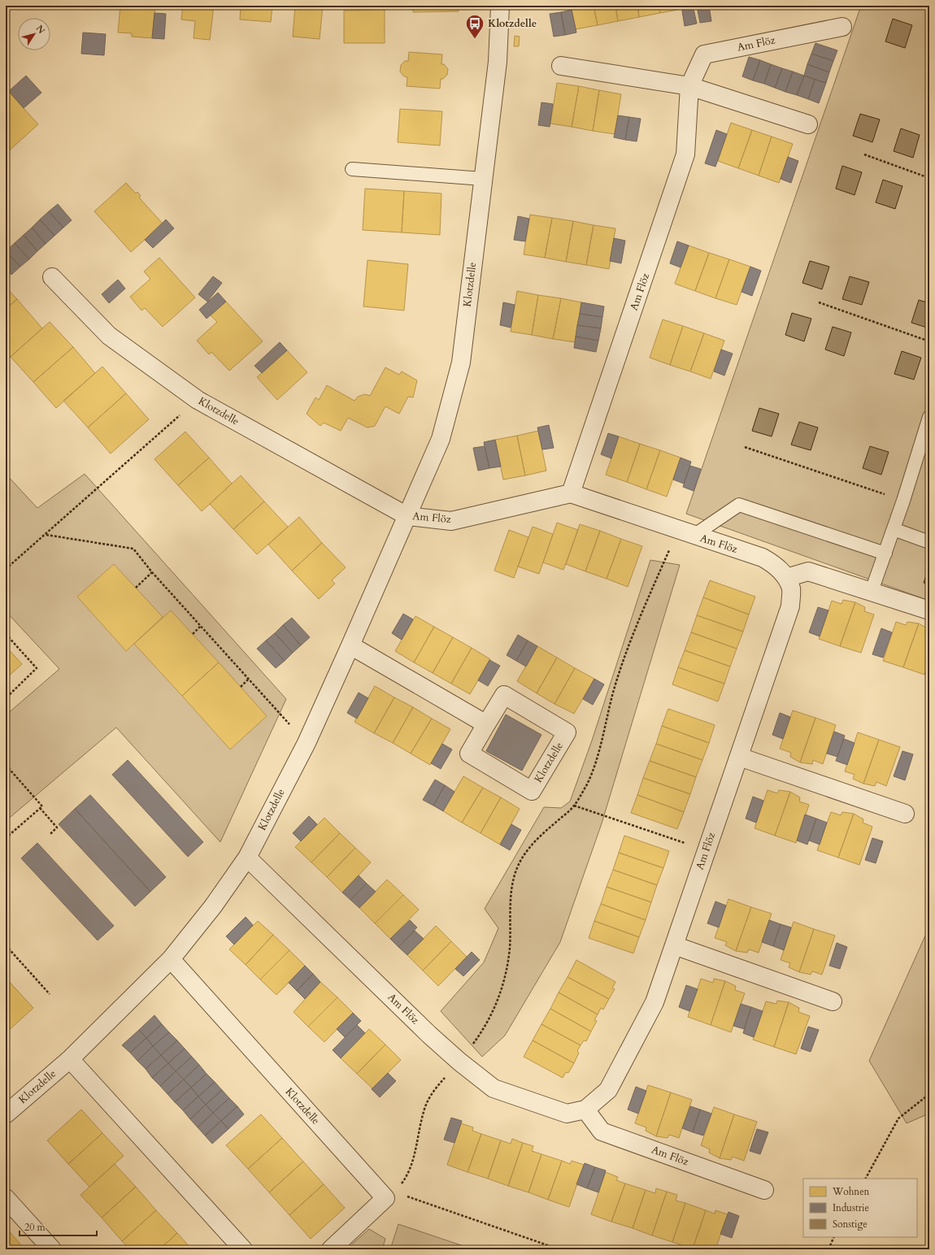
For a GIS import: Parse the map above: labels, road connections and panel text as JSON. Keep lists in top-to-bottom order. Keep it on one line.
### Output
{"streets":{"street":["Am Flöz","Klotzdelle"]},"crossings":[["Am Flöz","Klotzdelle"]],"places":{"bus stop":["Klotzdelle"]},"legend":["Wohnen","Industrie","Sonstige"],"scale_bar":"20 m","north":"top right"}
